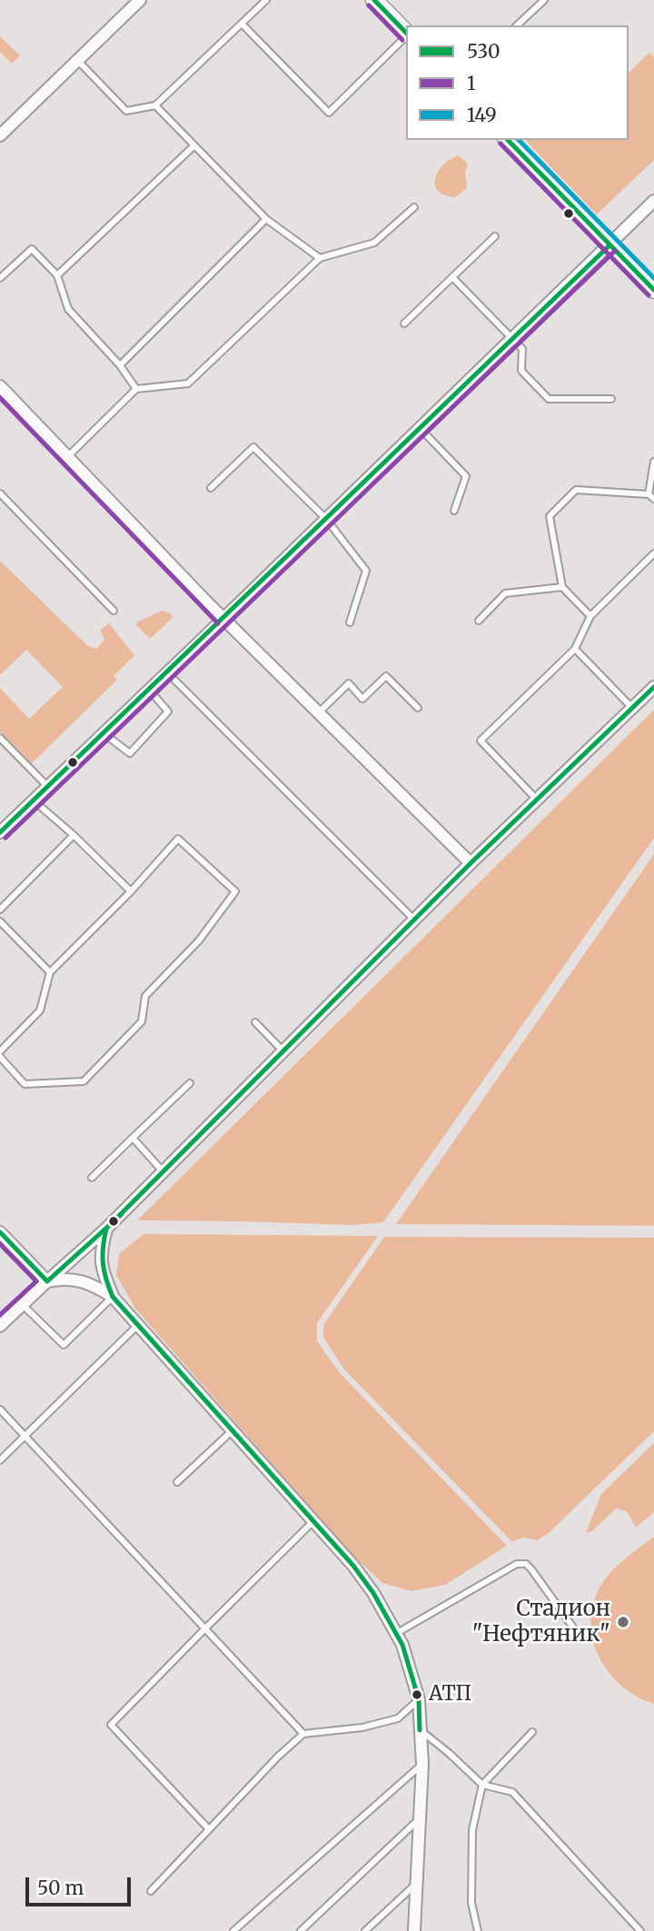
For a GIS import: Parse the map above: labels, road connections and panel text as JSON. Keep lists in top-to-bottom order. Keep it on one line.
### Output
{"places":["Стадион \"Нефтяник\"","АТП"],"lines":["transit line 530","transit line 1","transit line 149"],"legend":["530","1","149"],"scale_bar":"50 m"}
